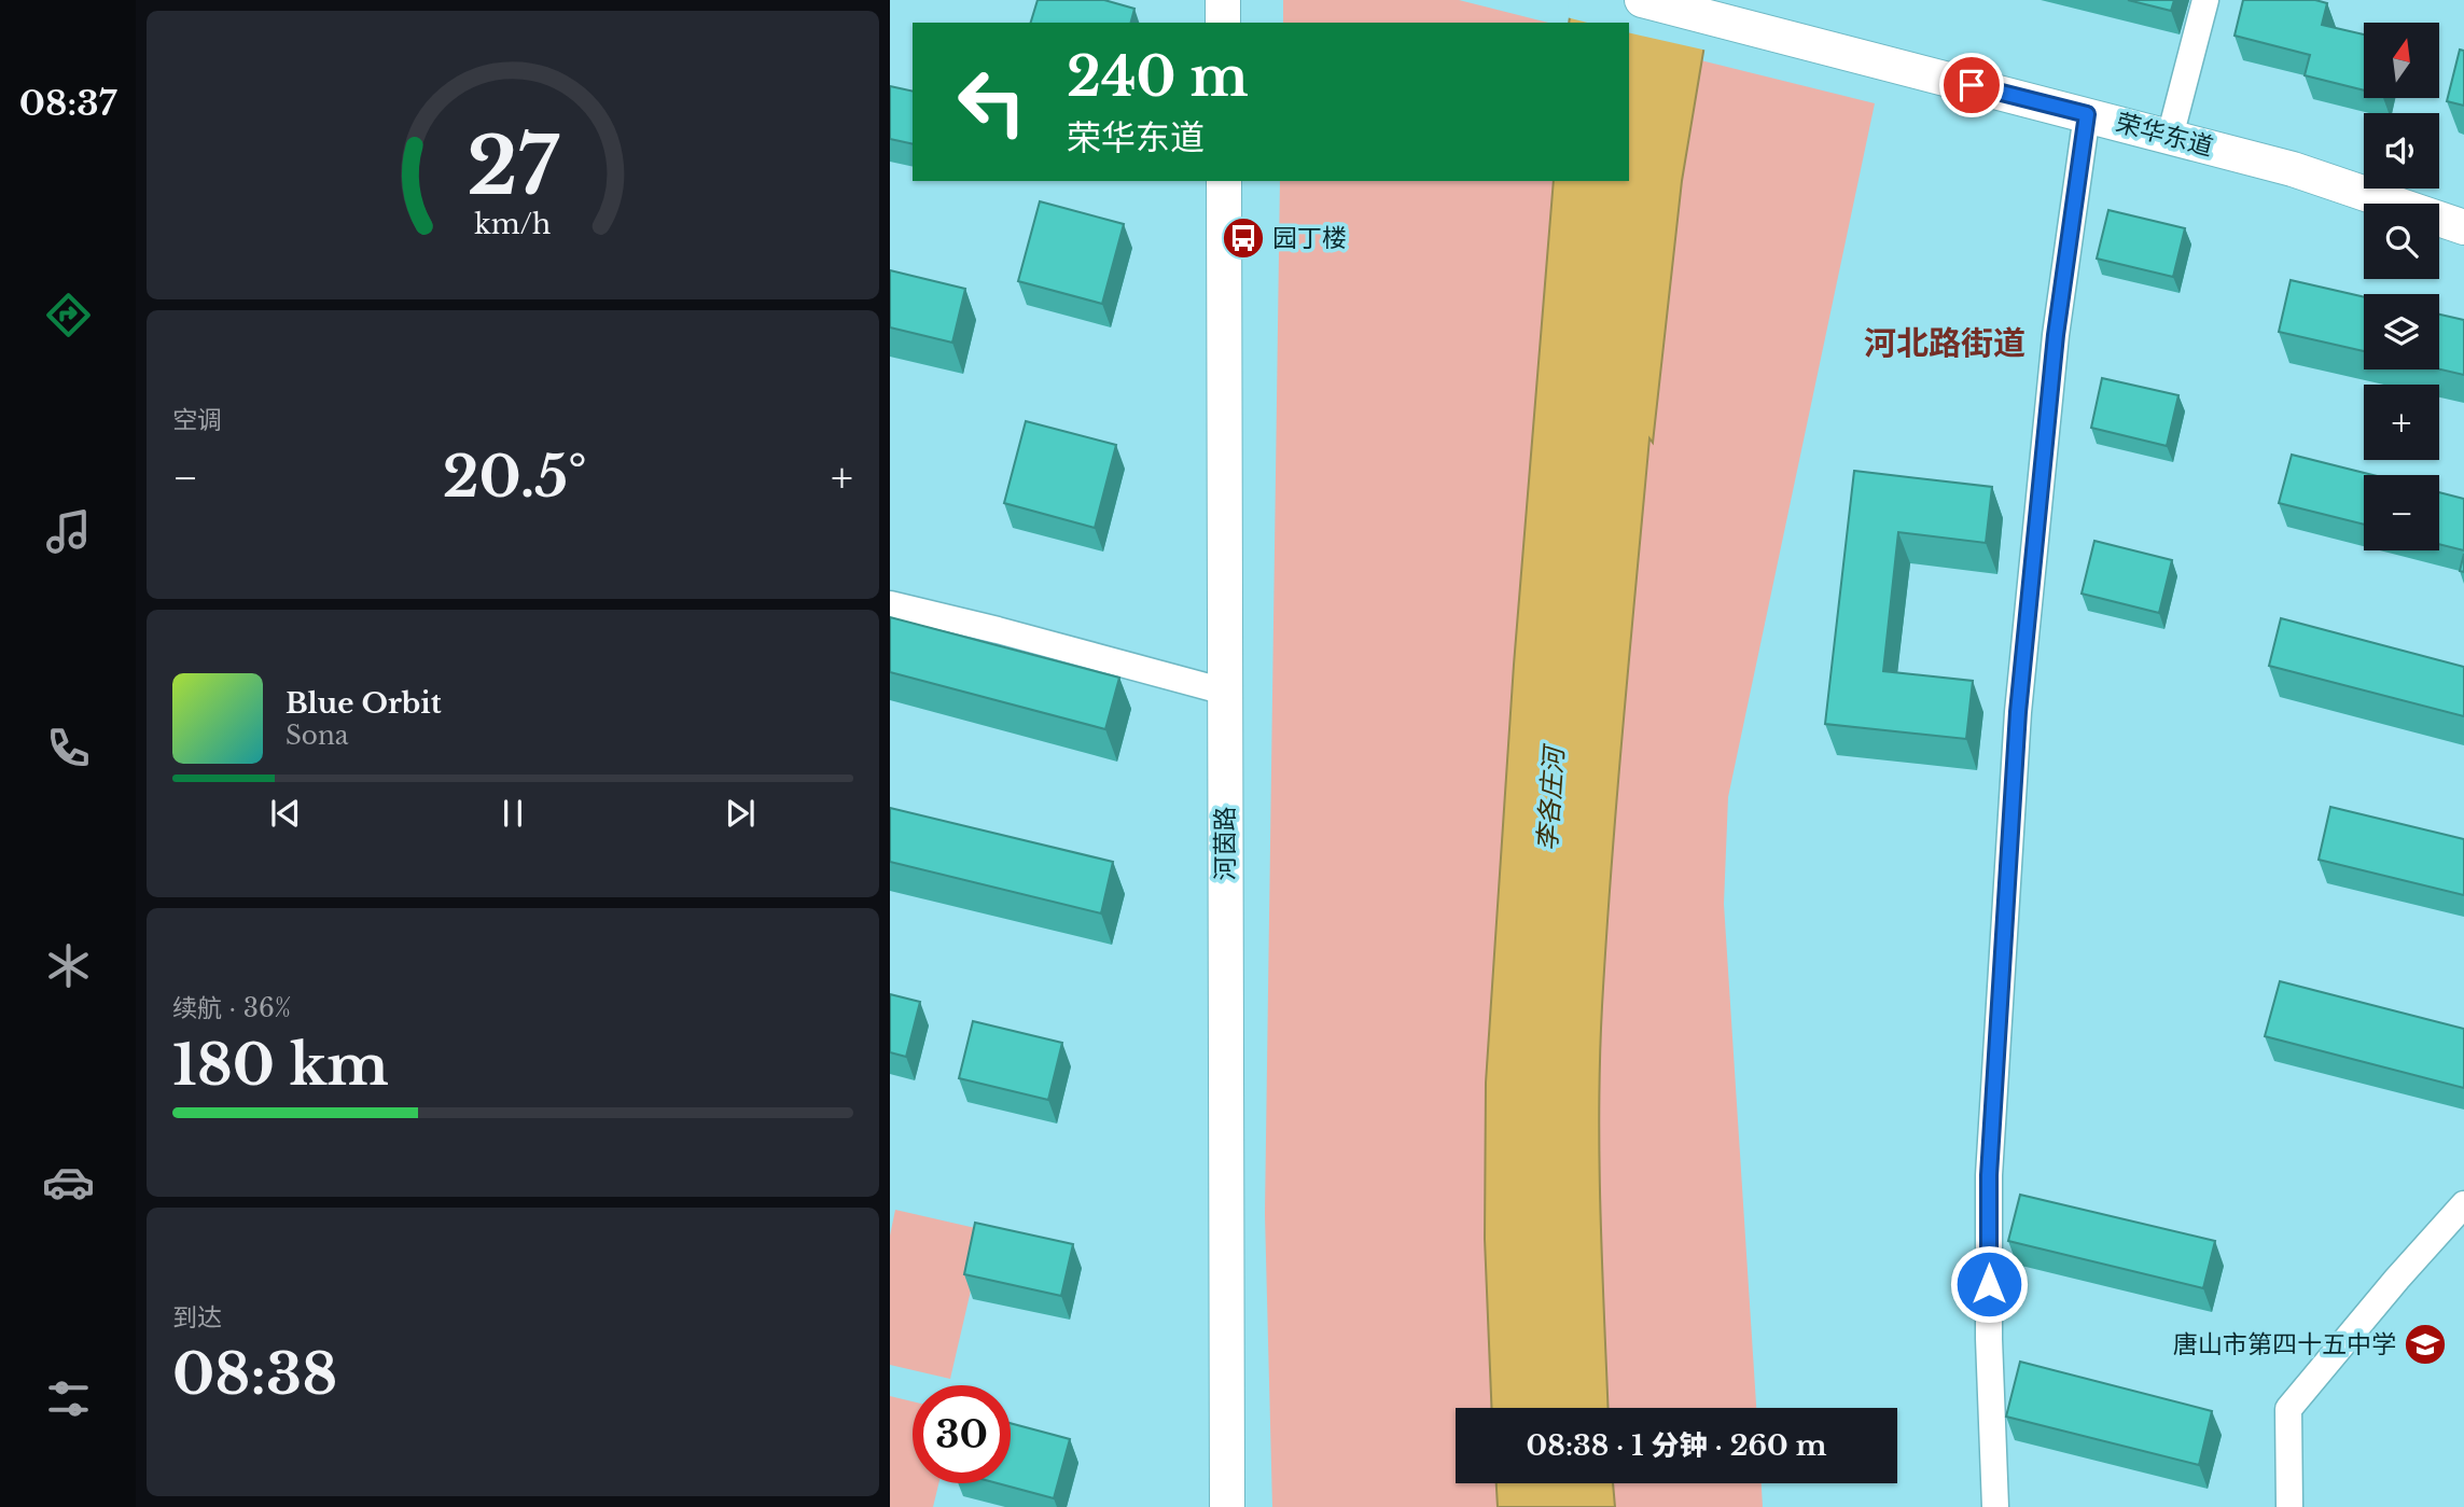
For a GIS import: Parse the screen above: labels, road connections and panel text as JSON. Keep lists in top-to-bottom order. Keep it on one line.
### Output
{"streets":{"street":["荣华东道","河茵路"]},"districts":["河北路街道"],"water":["李各庄河"],"places":{"bus stop":["园丁楼"],"school or university":["唐山市第四十五中学"]},"north":"top","page":{"tabs":"08:37","map_buttons":["+","−"],"turn":["240 m","荣华东道"],"tile":["空调",["续航 · 36%","180 km"],["到达","08:38"]],"heat":["−","20.5°","+"],"song":["Blue Orbit","Sona"],"limit":"30","trip":"08:38 · 1 分钟 · 260 m","gauge":["27","km/h"]}}
